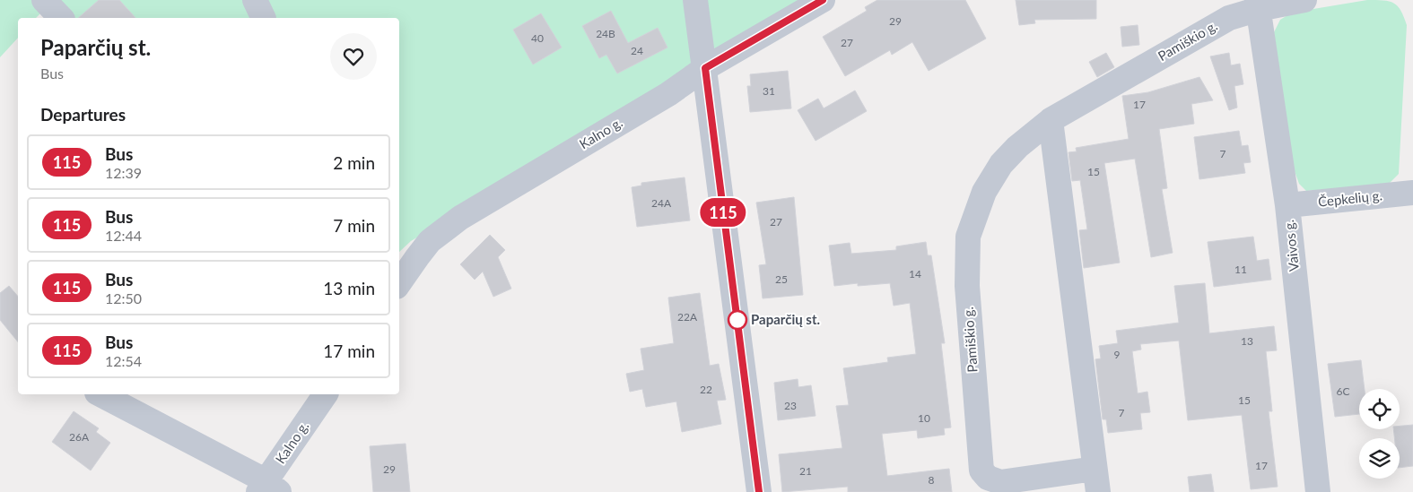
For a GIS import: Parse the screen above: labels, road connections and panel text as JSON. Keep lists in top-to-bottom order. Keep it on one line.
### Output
{"streets":{"street":["Pamiškio g.","Kalno g.","Čepkelių g.","Vaivos g."]},"crossings":[["Pamiškio g.","Vaivos g."],["Čepkelių g.","Vaivos g."]],"places":["Paparčių st."],"lines":["bus line 115"],"house_numbers":["29","24B","40","27","24","31","17","7","15","24A","27","11","14","25","22A","13","9","22","6C","15","23","7","10","26A","17","29","21","8"],"page":{"on_map":"115","heading":[["Paparčių st.","Bus"],"Departures"],"list":[{"mark":"115","name":"Bus","note":"12:39","value":"2 min"},{"mark":"115","name":"Bus","note":"12:44","value":"7 min"},{"mark":"115","name":"Bus","note":"12:50","value":"13 min"},{"mark":"115","name":"Bus","note":"12:54","value":"17 min"}]}}
